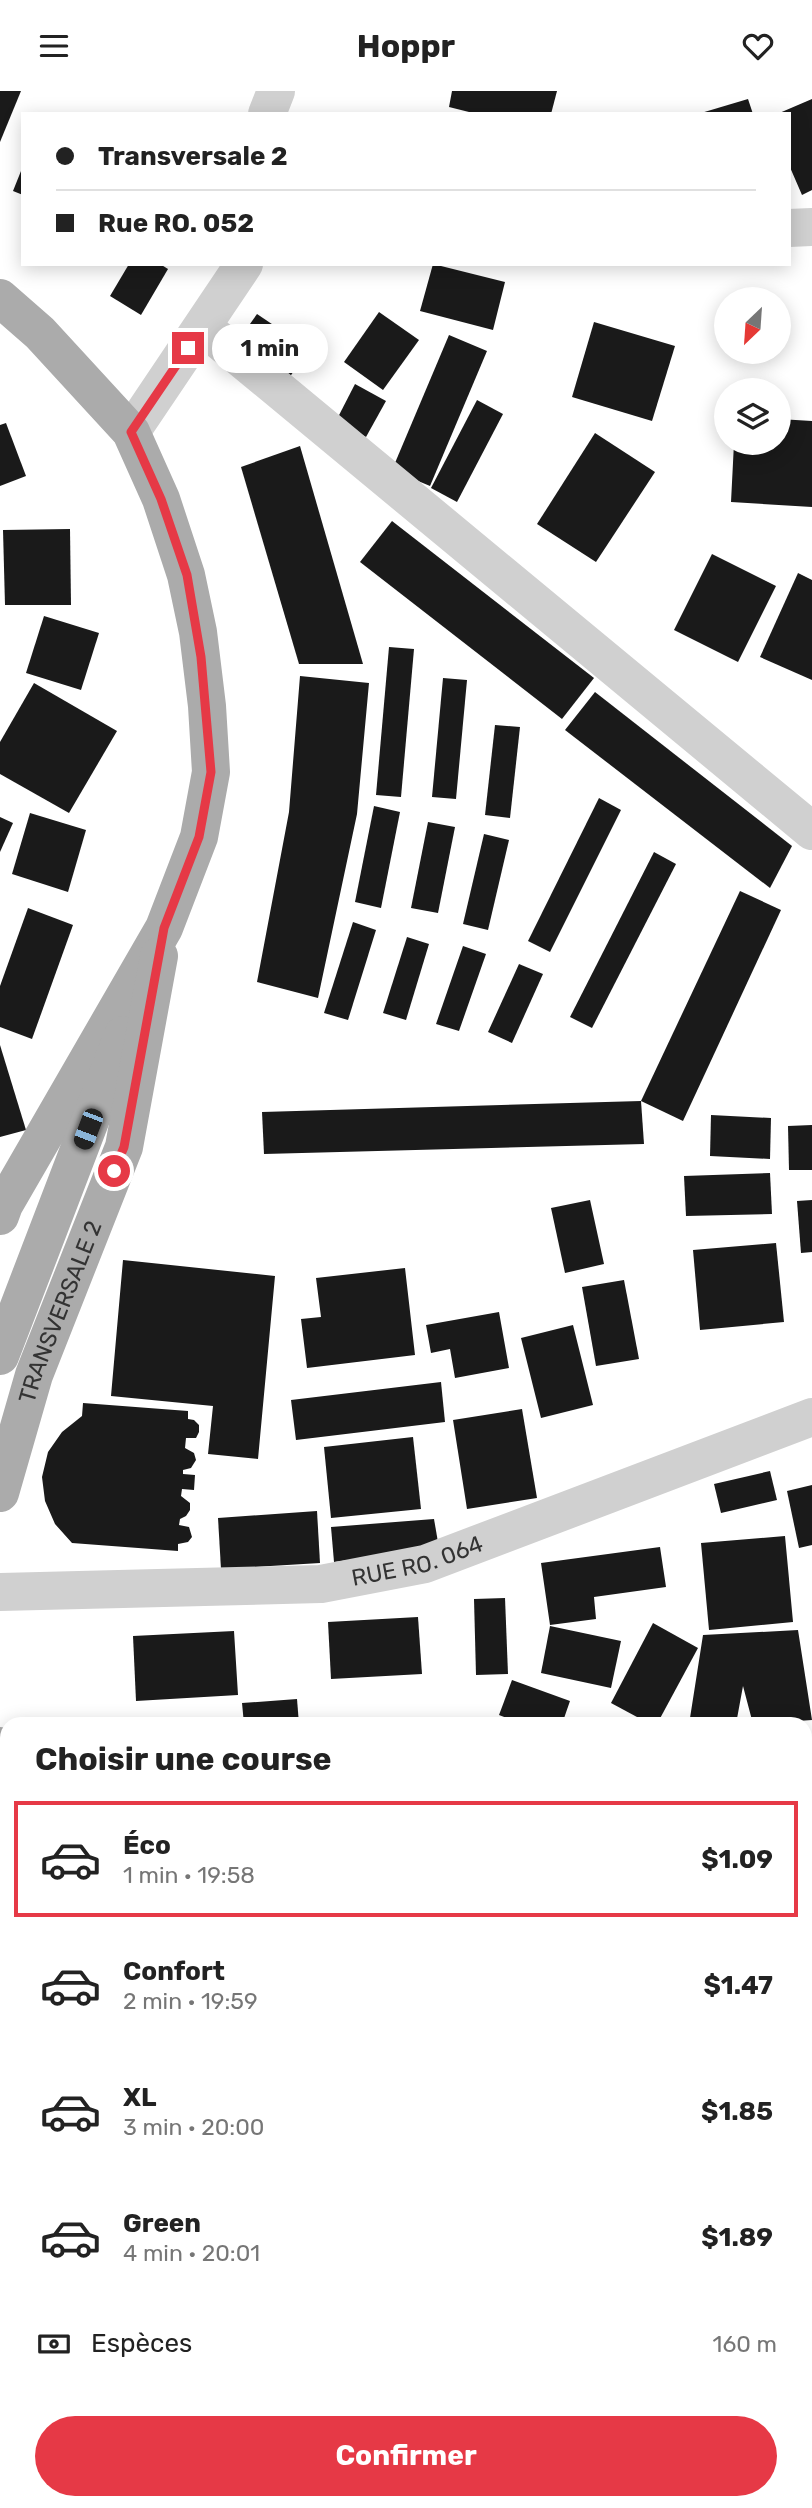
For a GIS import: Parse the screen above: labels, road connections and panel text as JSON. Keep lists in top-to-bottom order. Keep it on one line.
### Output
{"streets":{"main road":["TRANSVERSALE 2"],"street":["RUE RO. 064"]},"north":"bottom left","page":{"header":"Hoppr","banner":["Transversale 2","Rue RO. 052"],"bubble":"1 min","heading":"Choisir une course","list":[{"name":"Éco","note":"1 min · 19:58","value":"$1.09"},{"name":"Confort","note":"2 min · 19:59","value":"$1.47"},{"name":"XL","note":"3 min · 20:00","value":"$1.85"},{"name":"Green","note":"4 min · 20:01","value":"$1.89"}],"pay":["Espèces","160 m"],"buttons":"Confirmer"}}
